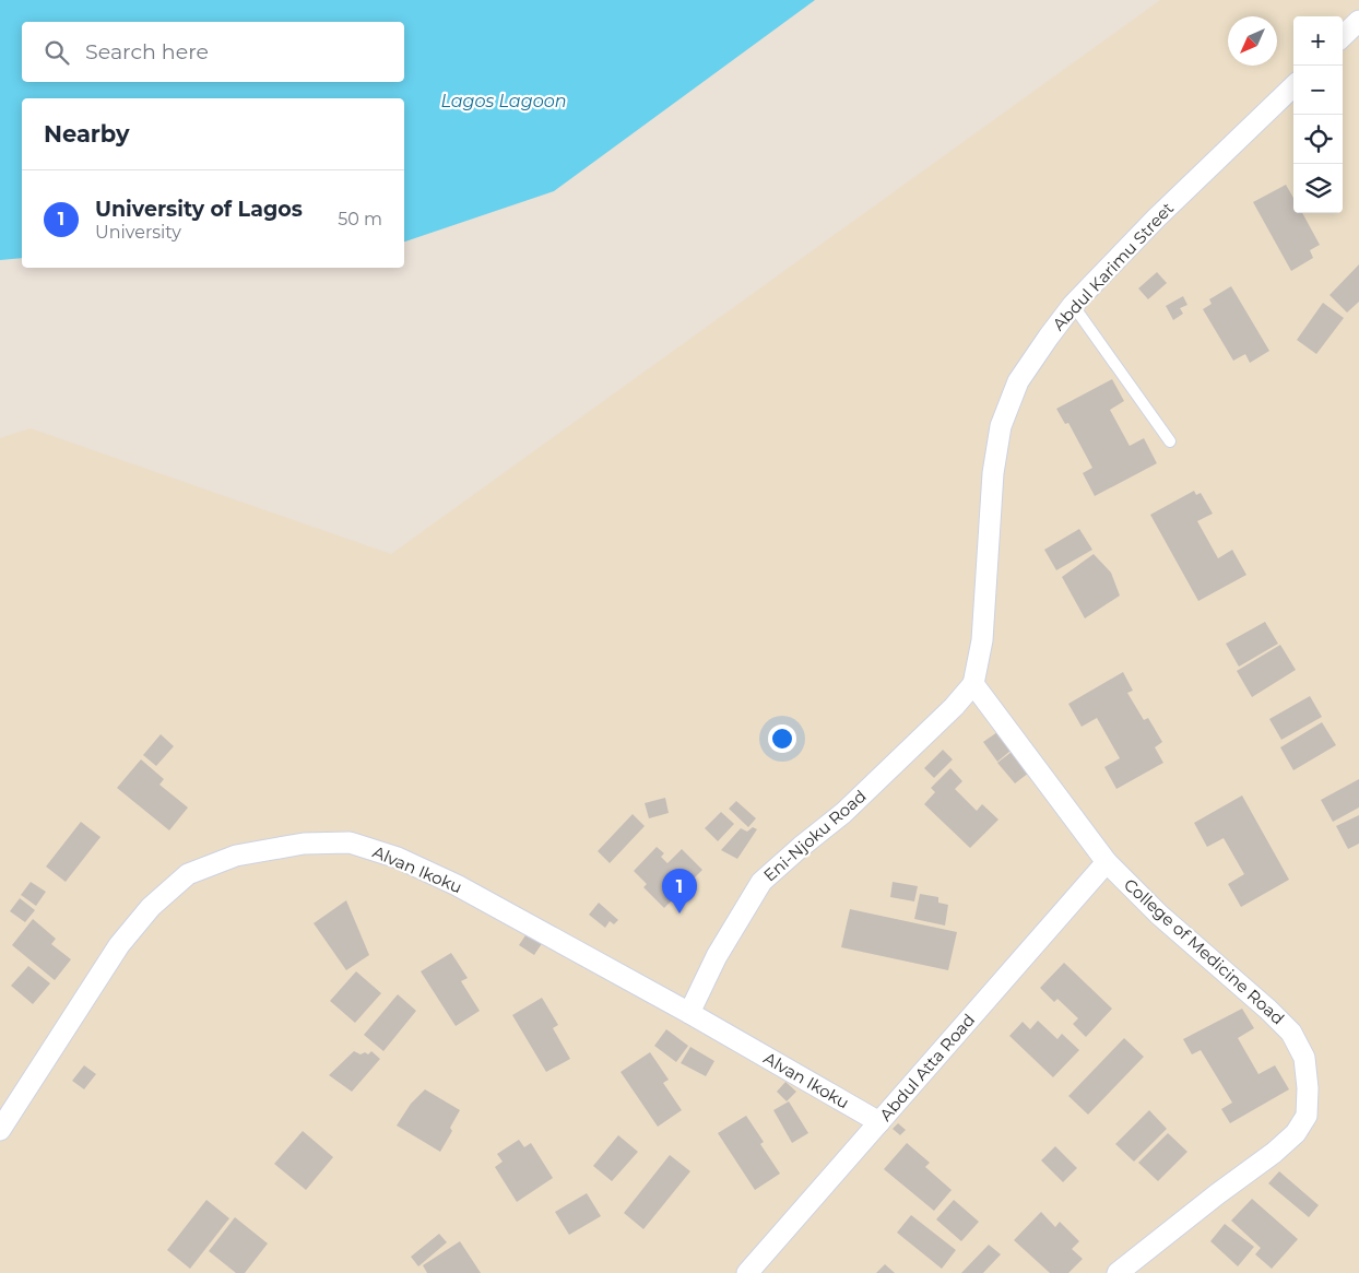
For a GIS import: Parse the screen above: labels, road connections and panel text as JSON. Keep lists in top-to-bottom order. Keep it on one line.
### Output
{"streets":{"street":["Abdul Karimu Street","Eni-Njoku Road","Alvan Ikoku","College of Medicine Road","Abdul Atta Road"]},"crossings":[["Abdul Karimu Street","Eni-Njoku Road"],["Abdul Karimu Street","College of Medicine Road"],["Eni-Njoku Road","Alvan Ikoku"],["Eni-Njoku Road","College of Medicine Road"],["Alvan Ikoku","Abdul Atta Road"],["College of Medicine Road","Abdul Atta Road"]],"water":["Lagos Lagoon"],"north":"bottom left","page":{"map_buttons":["+","−"],"search":"Search here","heading":"Nearby","list":[{"mark":"1","name":"University of Lagos","note":"University","value":"50 m"}],"pins":"1"}}
